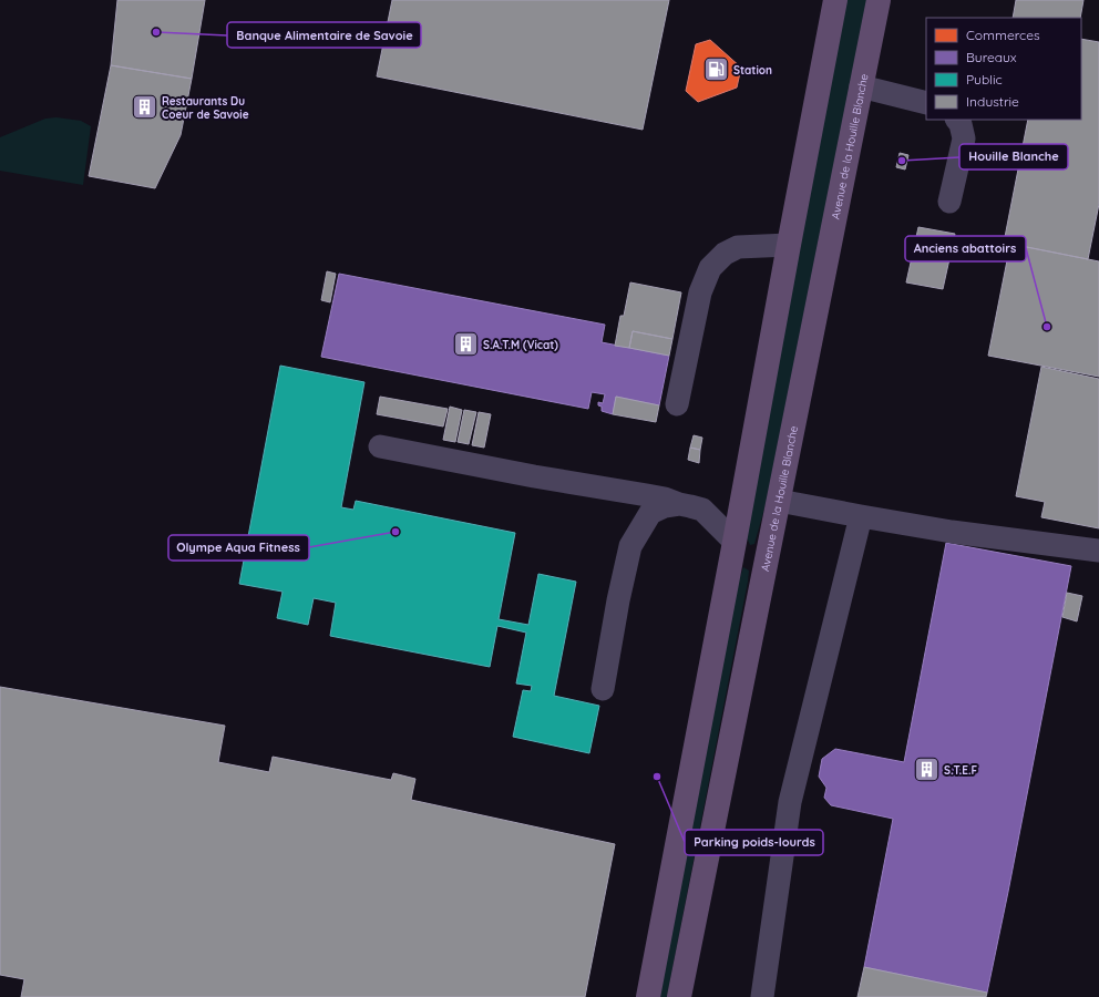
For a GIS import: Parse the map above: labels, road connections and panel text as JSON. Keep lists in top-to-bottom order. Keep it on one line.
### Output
{"streets":{"main road":["Avenue de la Houille Blanche"]},"places":{"other":["Banque Alimentaire de Savoie","Houille Blanche","Anciens abattoirs","Olympe Aqua Fitness","Parking poids-lourds"],"fuel station":["Station"],"building":["Restaurants Du Coeur de Savoie","S.A.T.M (Vicat)","S.T.E.F"]},"legend":["Commerces","Bureaux","Public","Industrie"]}
